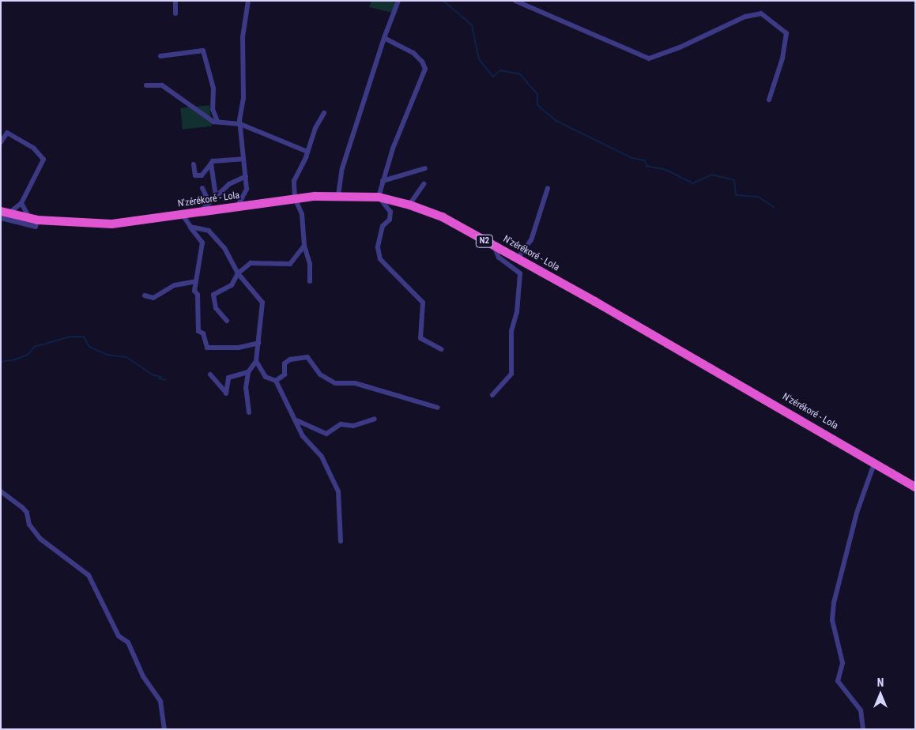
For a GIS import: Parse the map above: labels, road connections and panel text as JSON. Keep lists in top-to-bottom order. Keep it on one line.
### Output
{"streets":{"highway":["N'zérékoré - Lola","N2"]},"north":"top"}
